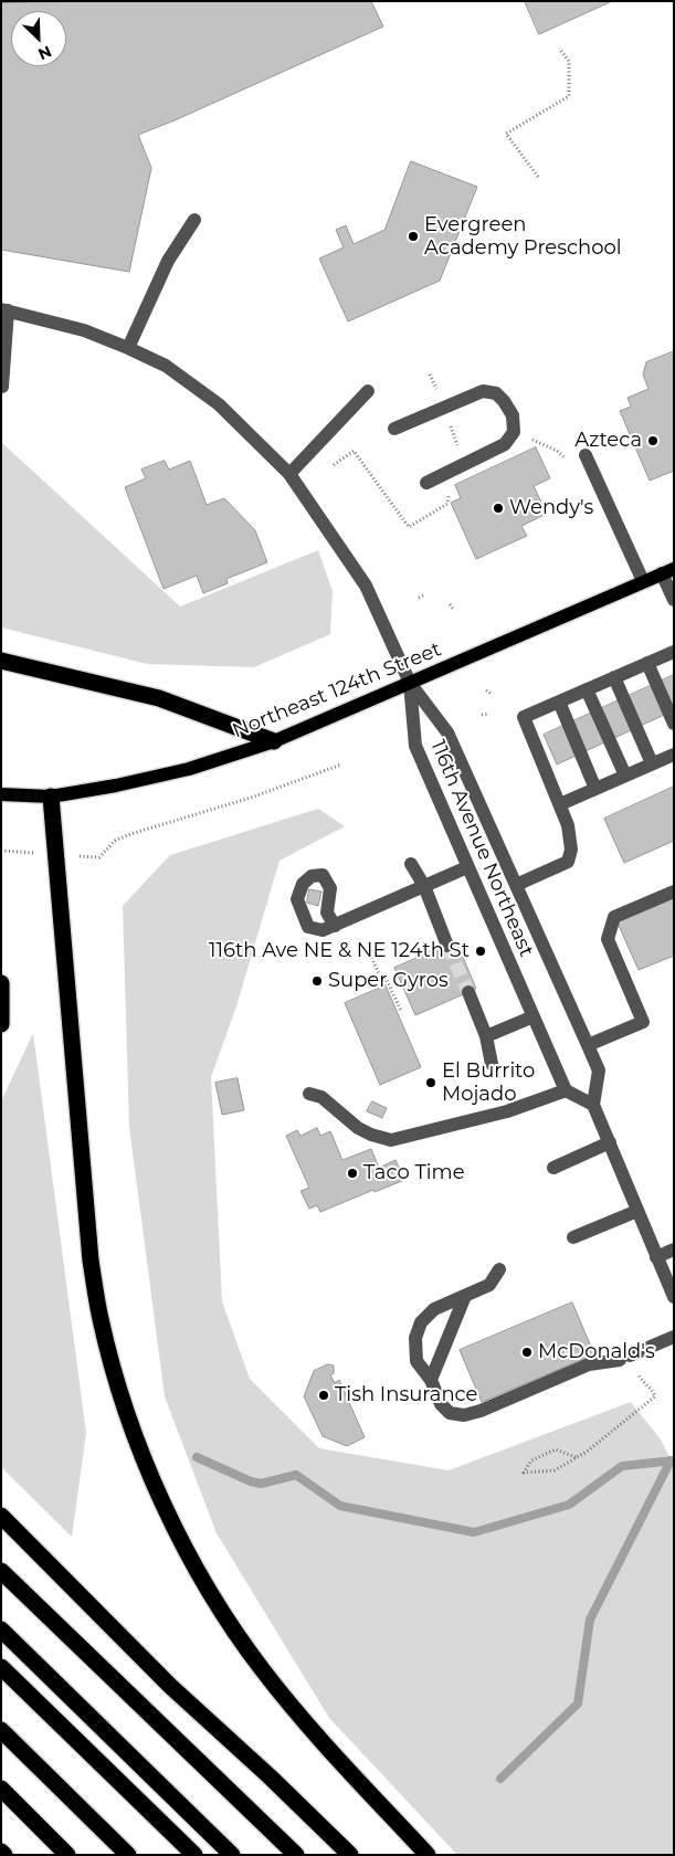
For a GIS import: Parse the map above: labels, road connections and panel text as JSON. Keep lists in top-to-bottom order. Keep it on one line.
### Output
{"streets":{"main road":["Northeast 124th Street"],"street":["116th Avenue Northeast"]},"crossings":[["Northeast 124th Street","116th Avenue Northeast"]],"places":["Evergreen Academy Preschool","Azteca","Wendy's","116th Ave NE & NE 124th St","Super Gyros","El Burrito Mojado","Taco Time","McDonald's","Tish Insurance"],"north":"bottom right"}
